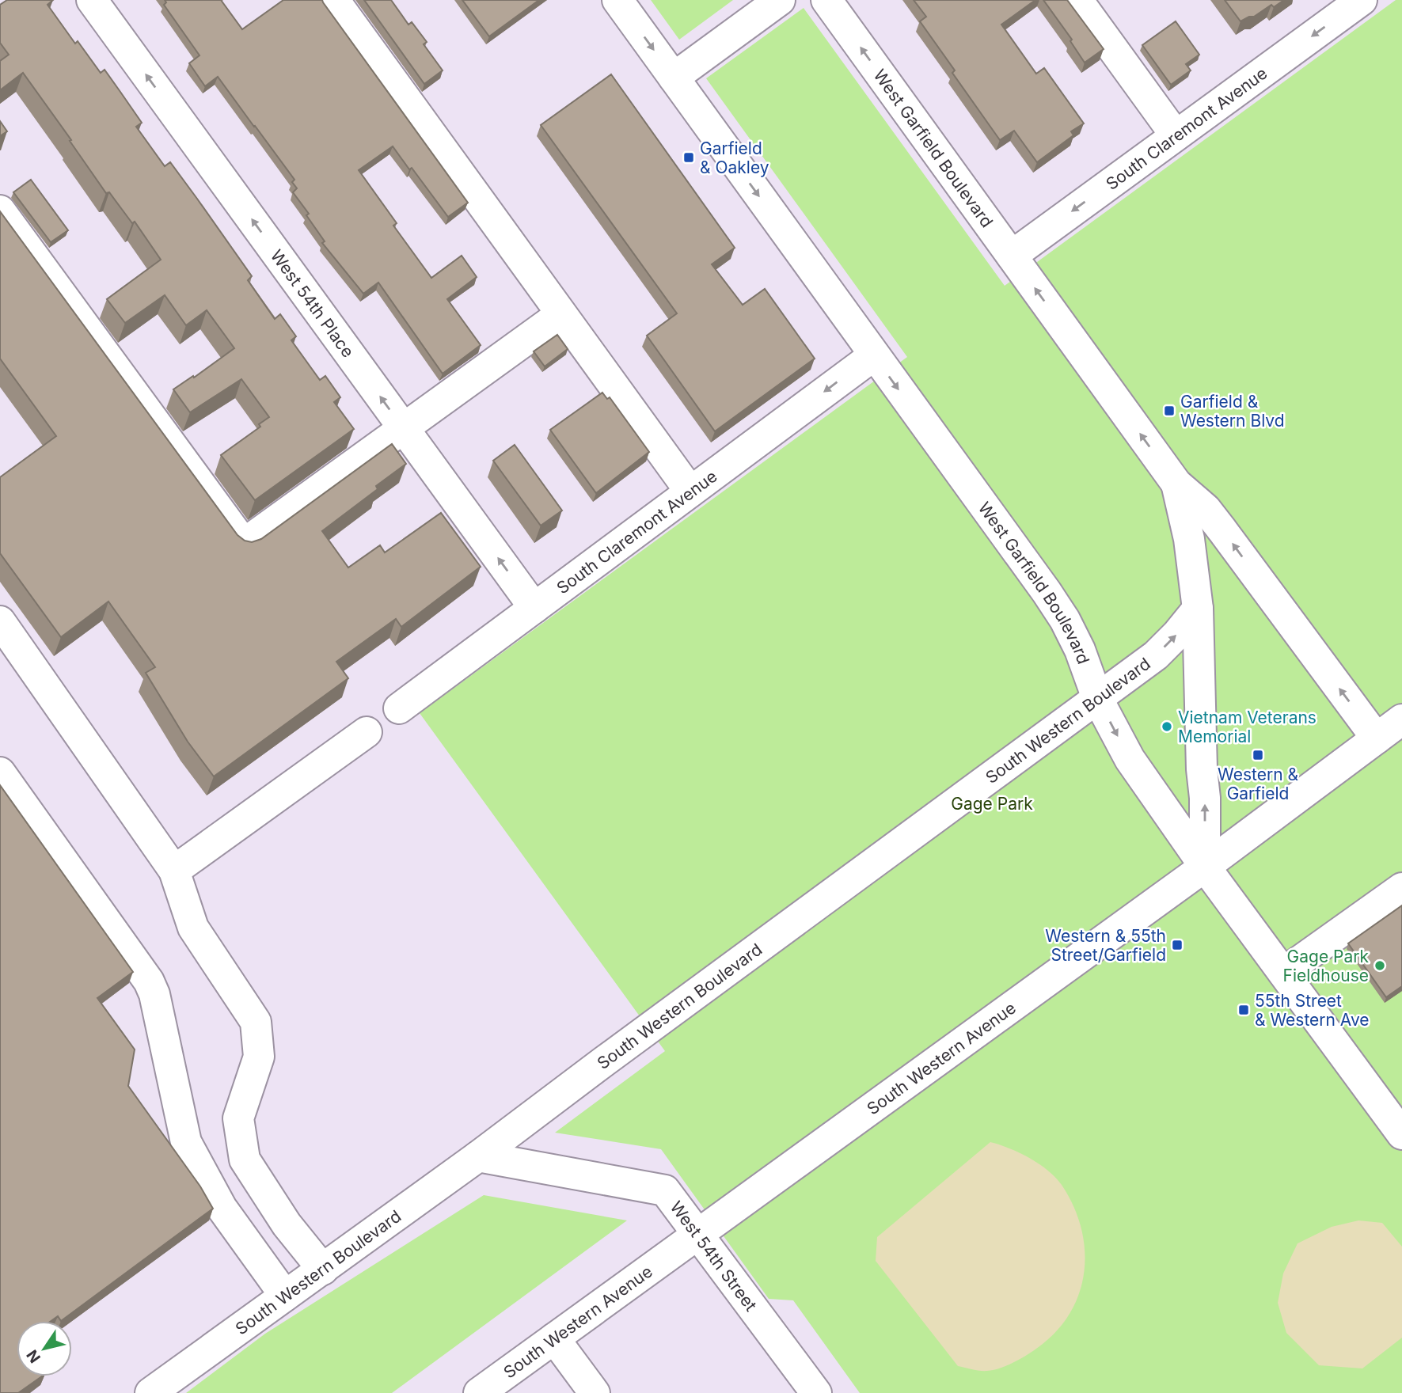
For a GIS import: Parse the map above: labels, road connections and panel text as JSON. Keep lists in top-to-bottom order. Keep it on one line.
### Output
{"streets":{"street":["South Claremont Avenue","West Garfield Boulevard","West 54th Place","South Western Boulevard","South Western Avenue","West 54th Street"]},"crossings":[["South Claremont Avenue","West Garfield Boulevard"],["South Claremont Avenue","West 54th Place"],["West Garfield Boulevard","South Western Boulevard"],["West Garfield Boulevard","South Western Avenue"],["South Western Boulevard","West 54th Street"],["South Western Avenue","West 54th Street"]],"one_way":["South Claremont Avenue"],"parks":["Gage Park"],"places":{"transit":["Garfield & Oakley","Garfield & Western Blvd","Western & Garfield","Western & 55th Street/Garfield","55th Street & Western Ave"],"other":["Vietnam Veterans Memorial","Gage Park Fieldhouse"]},"north":"bottom left"}
